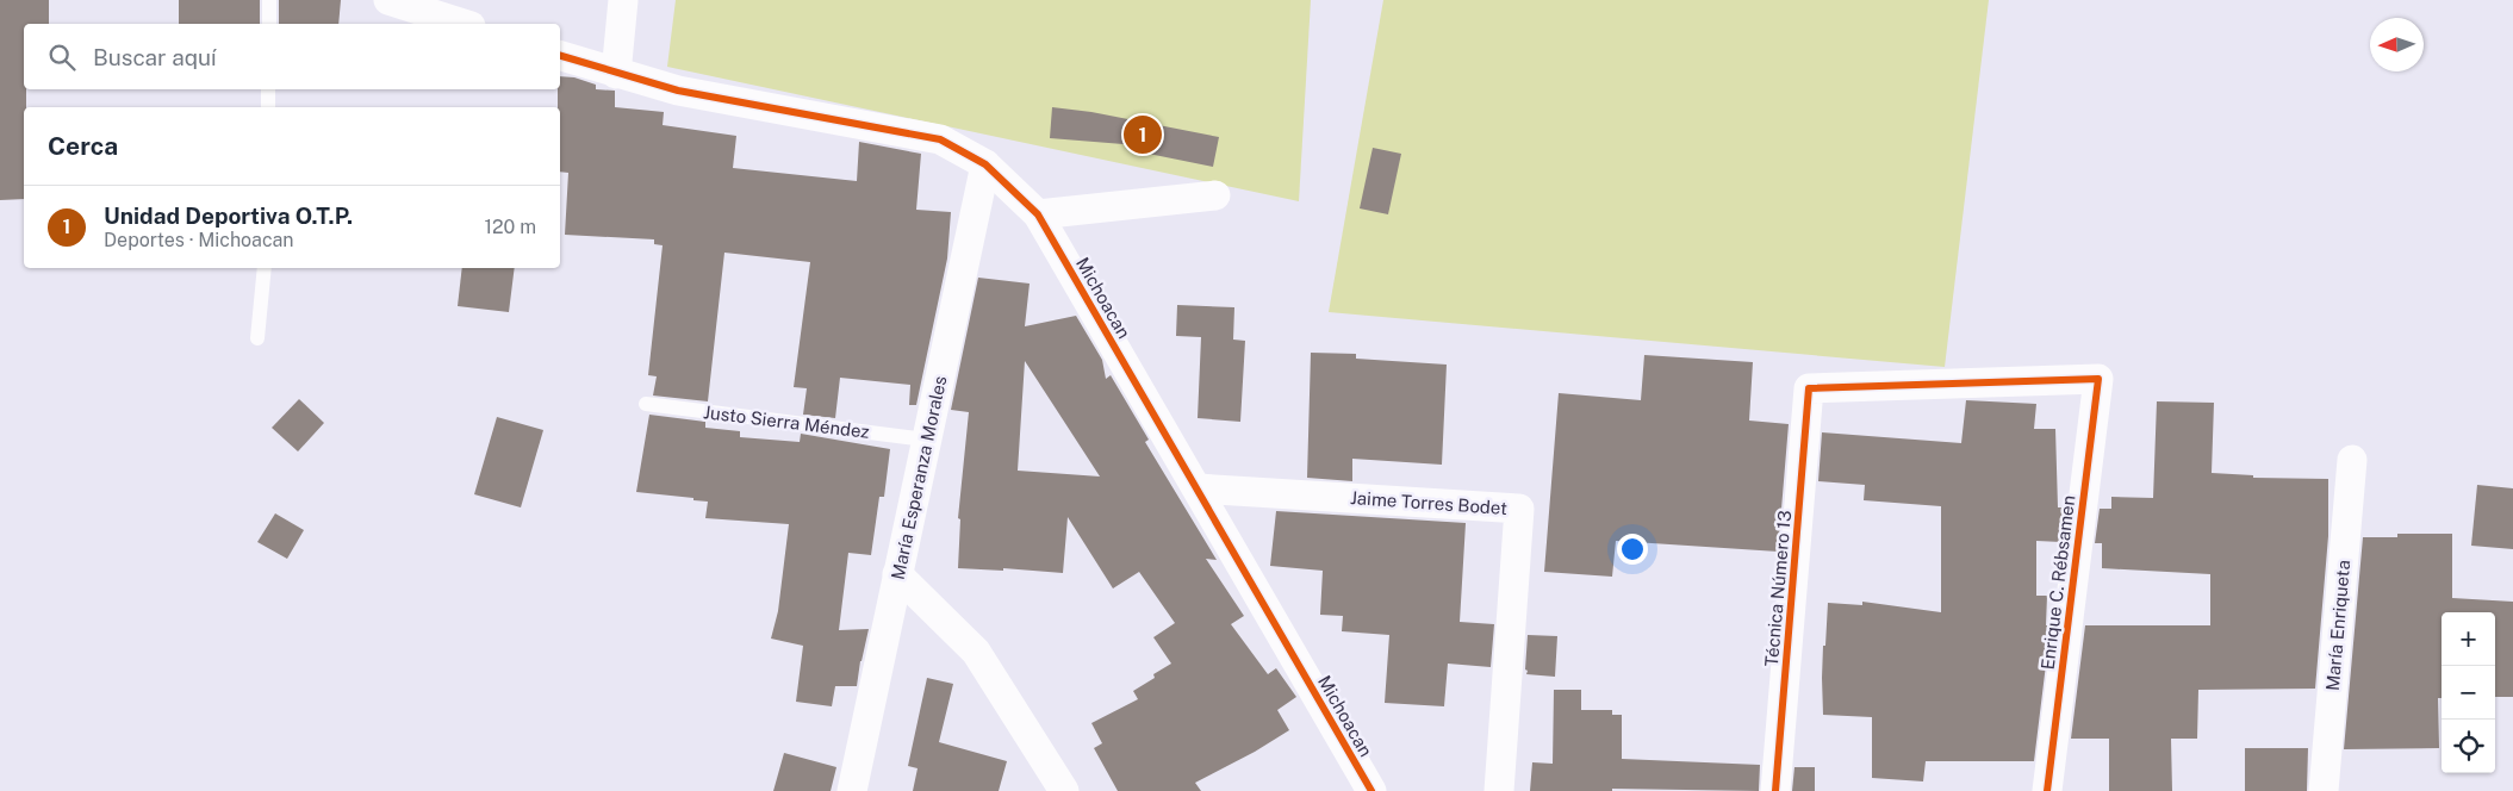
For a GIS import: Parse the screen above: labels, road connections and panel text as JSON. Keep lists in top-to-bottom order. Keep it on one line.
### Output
{"streets":{"street":["Michoacan","María Esperanza Morales","Jaime Torres Bodet","Enrique C. Rébsamen","Técnica Número 13","María Enriqueta"],"lane":["Justo Sierra Méndez"]},"crossings":[["Michoacan","María Esperanza Morales"],["Michoacan","Jaime Torres Bodet"],["Justo Sierra Méndez","María Esperanza Morales"],["Enrique C. Rébsamen","Técnica Número 13"]],"north":"left","page":{"search":"Buscar aquí","heading":"Cerca","pins":"1","list":[{"mark":"1","name":"Unidad Deportiva O.T.P.","note":"Deportes · Michoacan","value":"120 m"}],"map_buttons":["+","−"]}}
